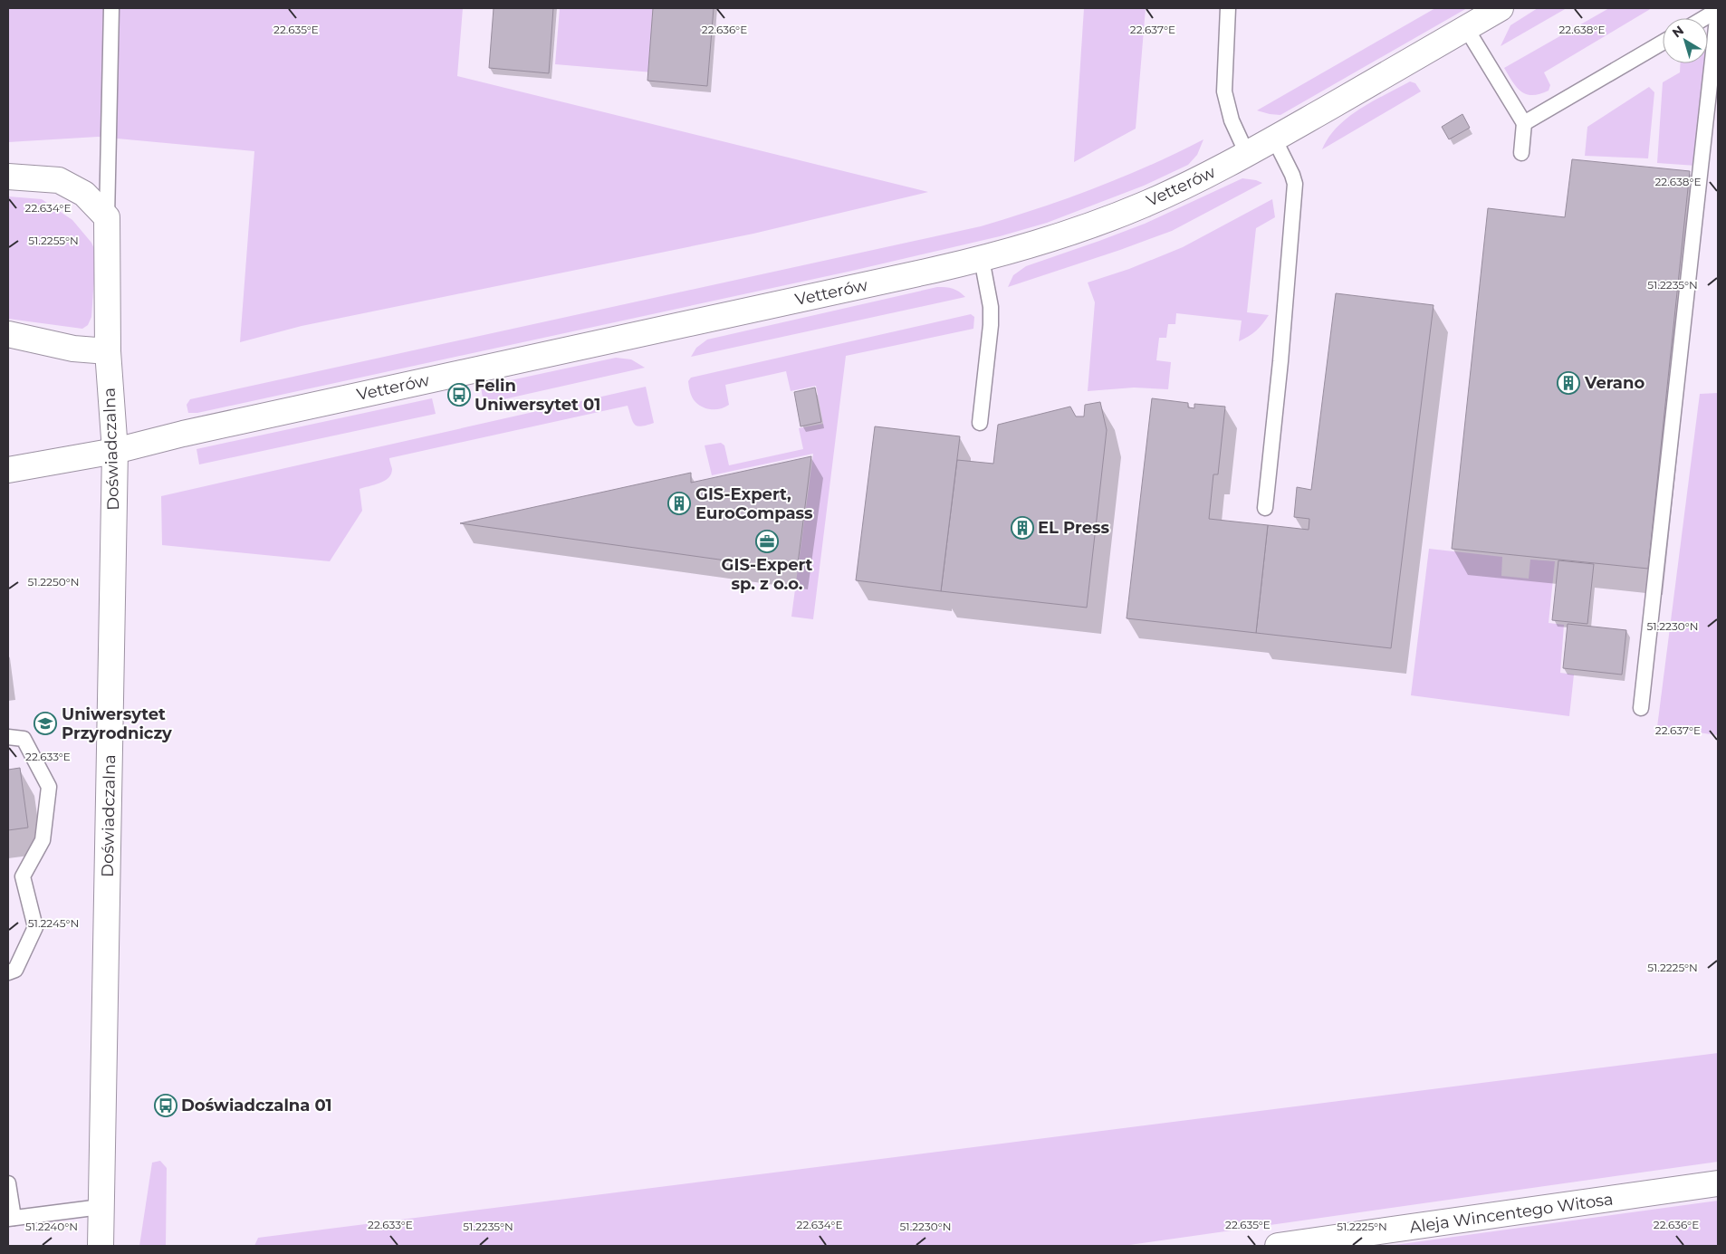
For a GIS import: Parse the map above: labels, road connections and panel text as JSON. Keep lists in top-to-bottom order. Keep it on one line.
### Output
{"streets":{"street":["Vetterów","Doświadczalna","Aleja Wincentego Witosa"]},"crossings":[["Vetterów","Doświadczalna"]],"places":{"building":["Verano","GIS-Expert, EuroCompass","EL Press"],"bus stop":["Felin Uniwersytet 01","Doświadczalna 01"],"office":["GIS-Expert sp. z o.o."],"school or university":["Uniwersytet Przyrodniczy"]},"north":"top left","coordinates":["22.635°E","22.636°E","22.637°E","22.638°E","22.634°E","51.2255°N","51.2235°N","51.2250°N","51.2230°N","22.633°E","51.2245°N","51.2225°N","51.2240°N"]}
